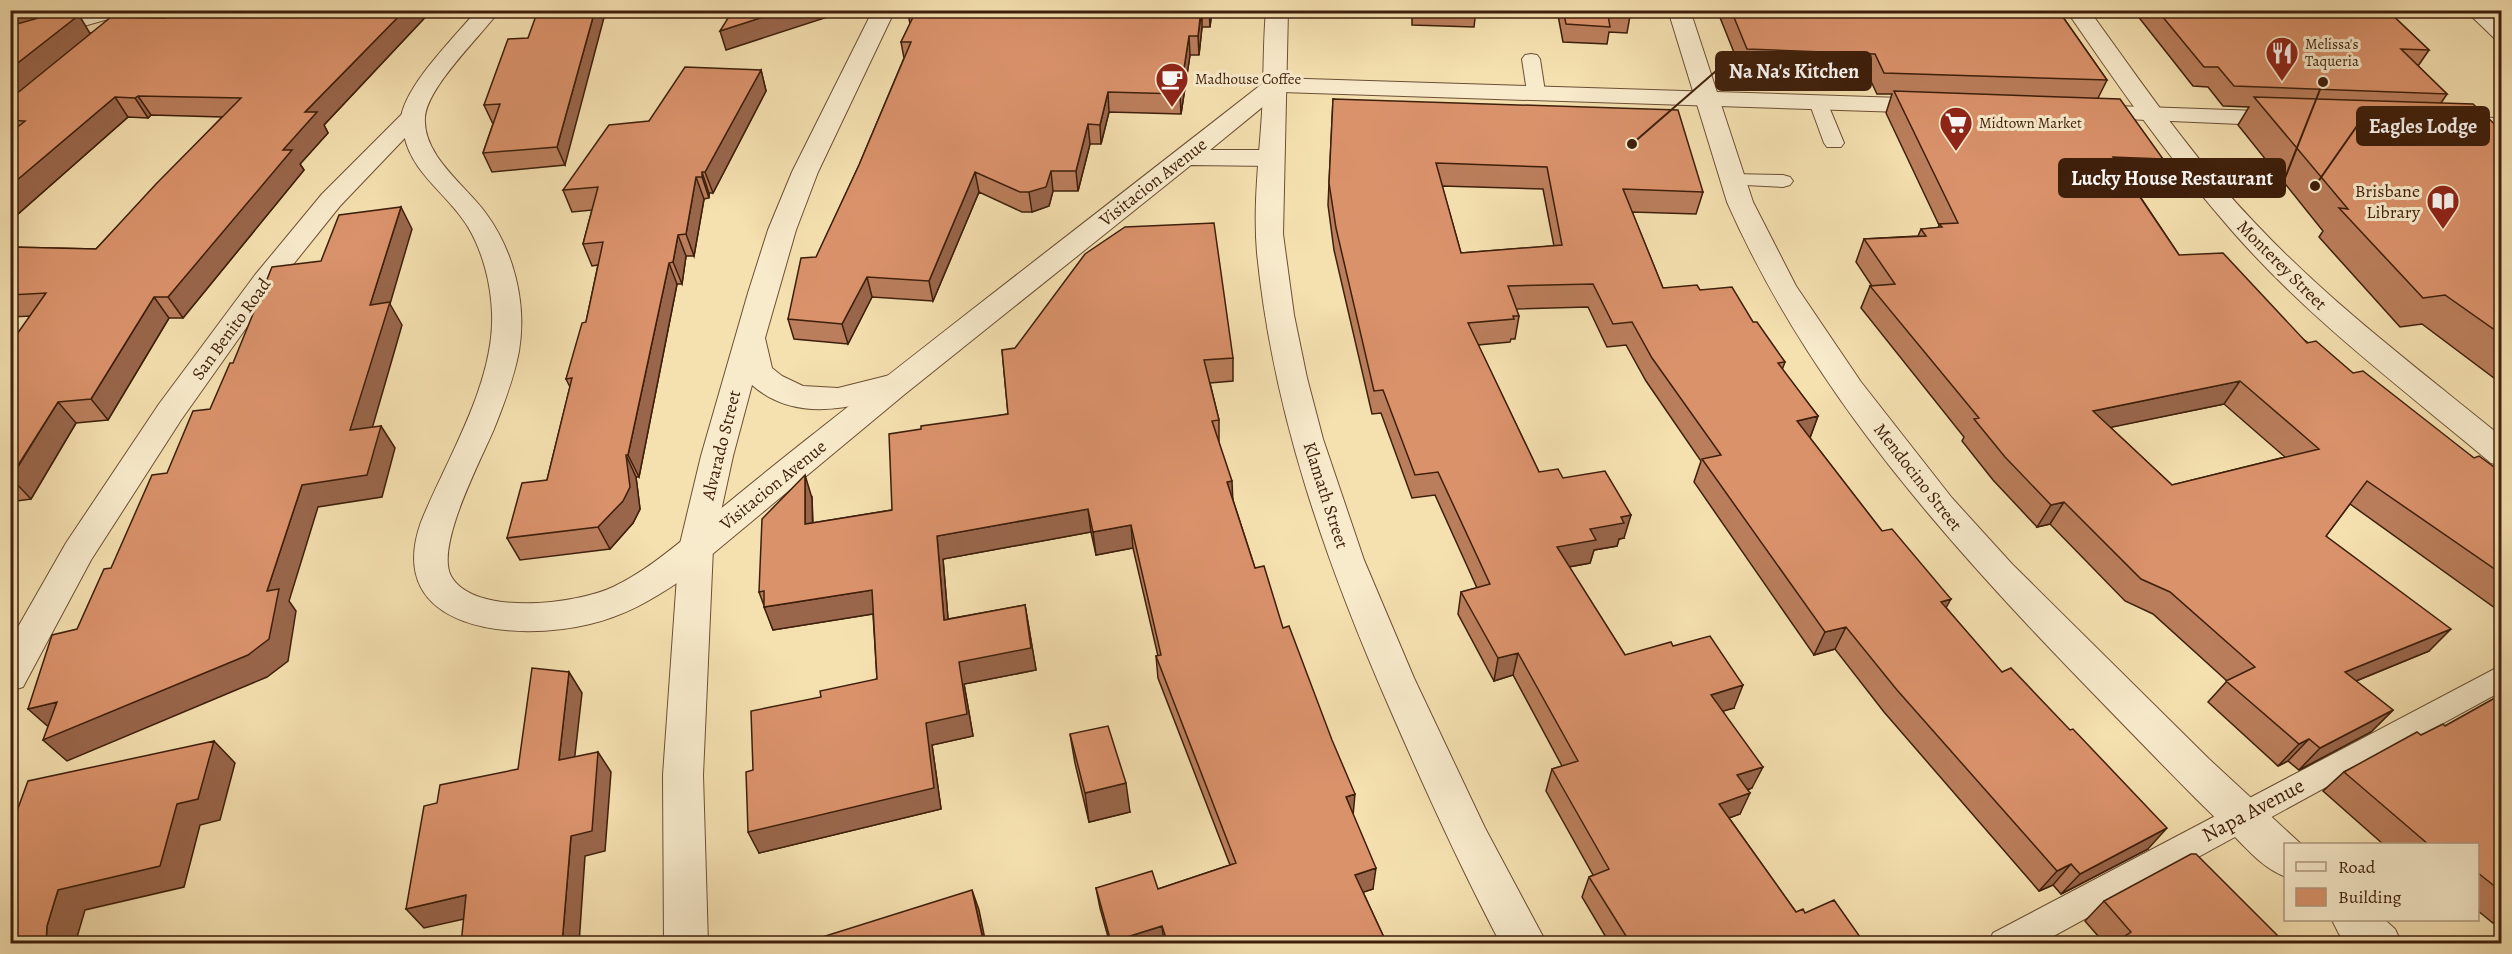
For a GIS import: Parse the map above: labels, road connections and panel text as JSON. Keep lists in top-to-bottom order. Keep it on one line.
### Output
{"streets":{"street":["Visitacion Avenue","Monterey Street","San Benito Road","Alvarado Street","Mendocino Street","Klamath Street"],"lane":["Napa Avenue"]},"crossings":[["Visitacion Avenue","San Benito Road"],["Visitacion Avenue","Alvarado Street"],["Visitacion Avenue","Klamath Street"],["Mendocino Street","Napa Avenue"]],"places":{"other":["Lucky House Restaurant","Na Na's Kitchen","Eagles Lodge"],"restaurant":["Melissa's Taqueria"],"cafe":["Madhouse Coffee"],"supermarket":["Midtown Market"],"library":["Brisbane Library"]},"legend":["Road","Building"]}
